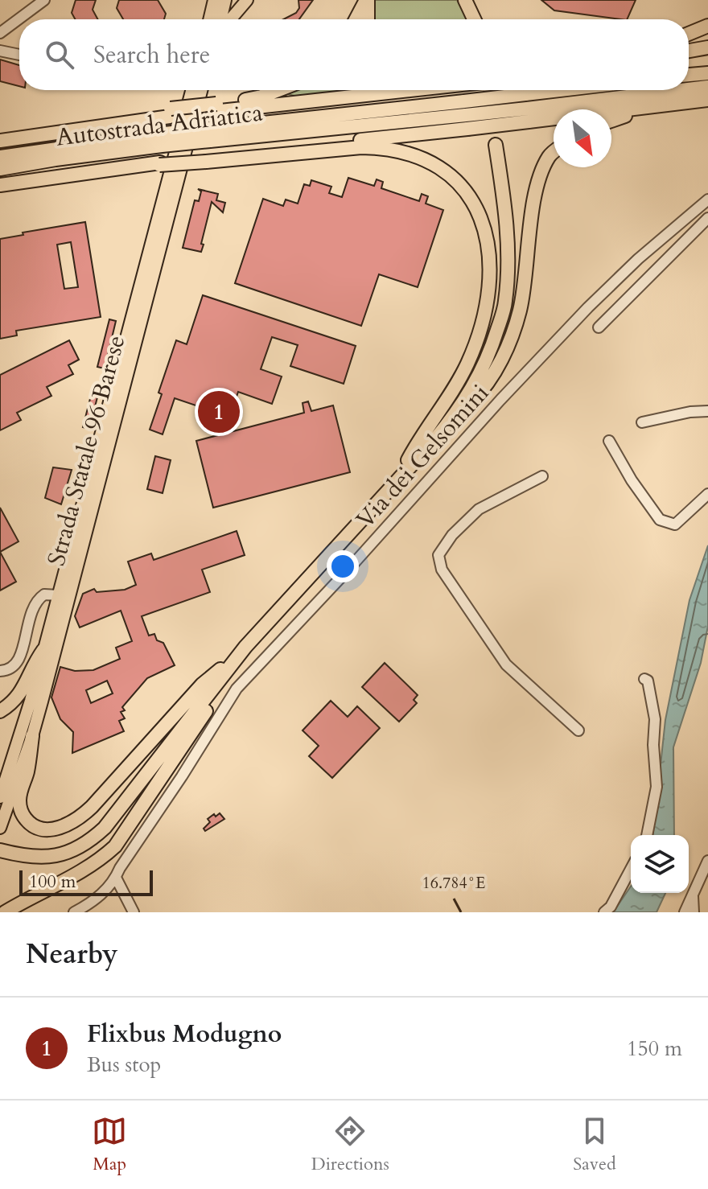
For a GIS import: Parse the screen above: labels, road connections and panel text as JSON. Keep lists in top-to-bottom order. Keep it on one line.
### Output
{"streets":{"highway":["Autostrada Adriatica"],"main road":["Strada Statale 96 Barese"],"street":["Via dei Gelsomini"]},"scale_bar":"100 m","north":"bottom right","page":{"search":"Search here","pins":"1","scale":"100 m","heading":"Nearby","list":[{"mark":"1","name":"Flixbus Modugno","note":"Bus stop","value":"150 m"}],"nav":["Map","Directions","Saved"]},"coordinates":["16.784°E"]}
